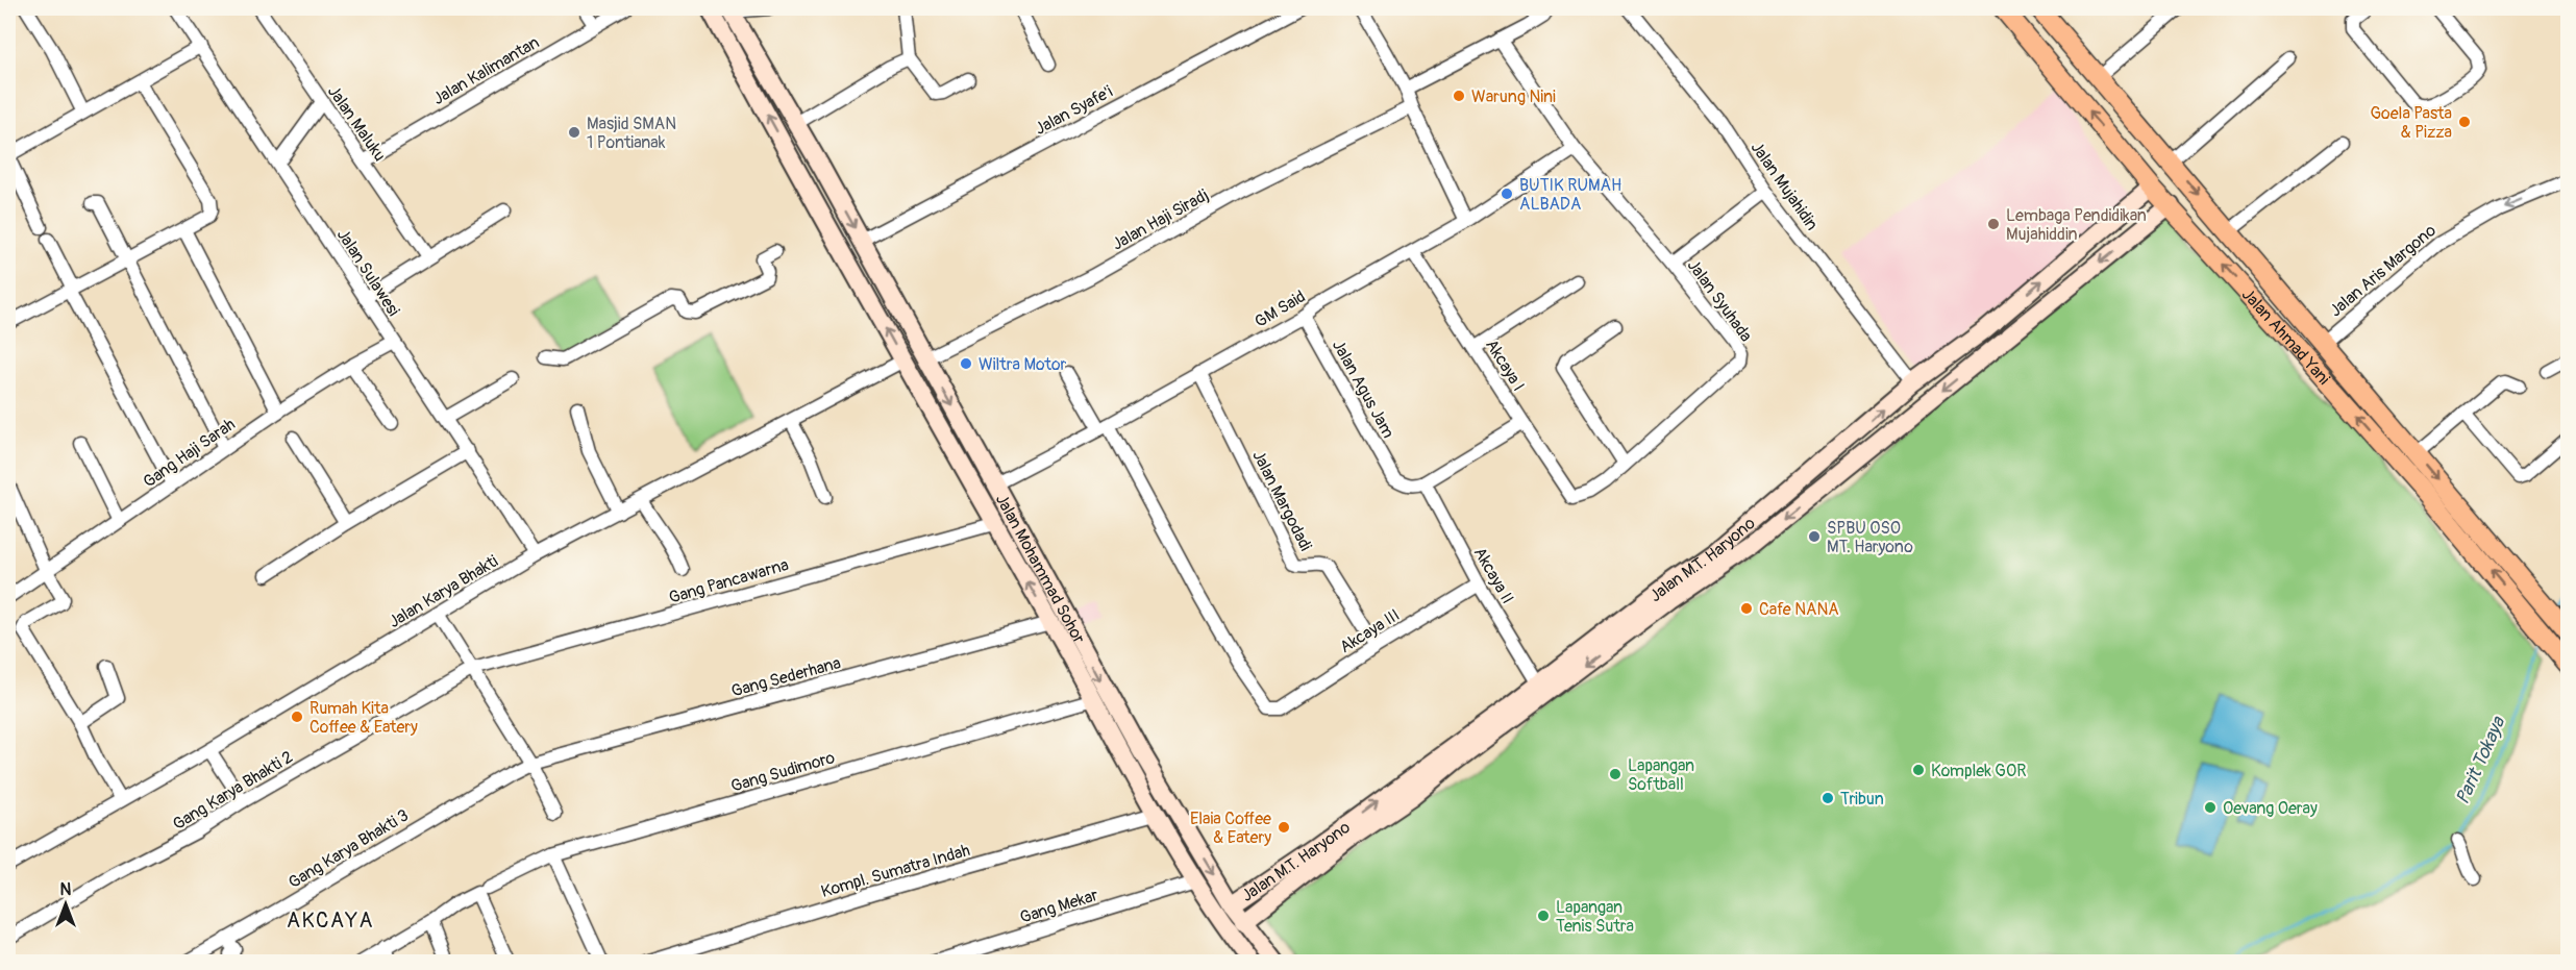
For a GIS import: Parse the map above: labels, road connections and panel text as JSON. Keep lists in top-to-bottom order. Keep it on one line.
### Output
{"streets":{"main road":["Jalan Ahmad Yani"],"street":["Jalan Kalimantan","Jalan Syafe'i","Jalan Maluku","Jalan Mujahidin","Jalan Haji Siradj","Jalan Aris Margono","Jalan Sulawesi","Jalan Syuhada","GM Said","Akcaya I","Jalan Agus Jam","Gang Haji Sarah","Jalan Margodadi","Jalan M.T. Haryono","Jalan Mohammad Sohor","Akcaya II","Gang Pancawarna","Jalan Karya Bhakti","Akcaya III","Gang Sederhana","Gang Sudimoro","Gang Karya Bhakti 2","Gang Karya Bhakti 3","Kompl. Sumatra Indah","Gang Mekar"]},"crossings":[["Jalan Kalimantan","Jalan Maluku"],["Jalan Syafe'i","Jalan Mohammad Sohor"],["Jalan Mujahidin","Jalan M.T. Haryono"],["Jalan Haji Siradj","Jalan Mohammad Sohor"],["Jalan Aris Margono","Jalan Ahmad Yani"],["Jalan Sulawesi","Gang Haji Sarah"],["Jalan Sulawesi","Jalan Karya Bhakti"],["Jalan Syuhada","GM Said"],["Jalan Syuhada","Akcaya I"],["GM Said","Akcaya I"],["GM Said","Jalan Agus Jam"],["GM Said","Jalan Margodadi"],["GM Said","Jalan Mohammad Sohor"],["GM Said","Akcaya III"],["Jalan Ahmad Yani","Jalan M.T. Haryono"],["Jalan Agus Jam","Akcaya II"],["Jalan Margodadi","Akcaya III"],["Jalan M.T. Haryono","Jalan Mohammad Sohor"],["Jalan M.T. Haryono","Akcaya II"],["Jalan Mohammad Sohor","Gang Pancawarna"],["Jalan Mohammad Sohor","Jalan Karya Bhakti"],["Jalan Mohammad Sohor","Gang Sederhana"],["Jalan Mohammad Sohor","Gang Sudimoro"],["Jalan Mohammad Sohor","Kompl. Sumatra Indah"],["Jalan Mohammad Sohor","Gang Mekar"],["Akcaya II","Akcaya III"],["Gang Pancawarna","Gang Karya Bhakti 2"],["Gang Sederhana","Gang Karya Bhakti 3"]],"one_way":["Jalan Aris Margono"],"districts":["AKCAYA"],"water":["Parit Tokaya"],"places":["Warung Nini","Goela Pasta & Pizza","Masjid SMAN 1 Pontianak","BUTIK RUMAH ALBADA","Lembaga Pendidikan Mujahiddin","Wiltra Motor","SPBU OSO MT. Haryono","Cafe NANA","Rumah Kita Coffee & Eatery","Komplek GOR","Lapangan Softball","Tribun","Oevang Oeray","Elaia Coffee & Eatery","Lapangan Tenis Sutra"],"north":"top"}
